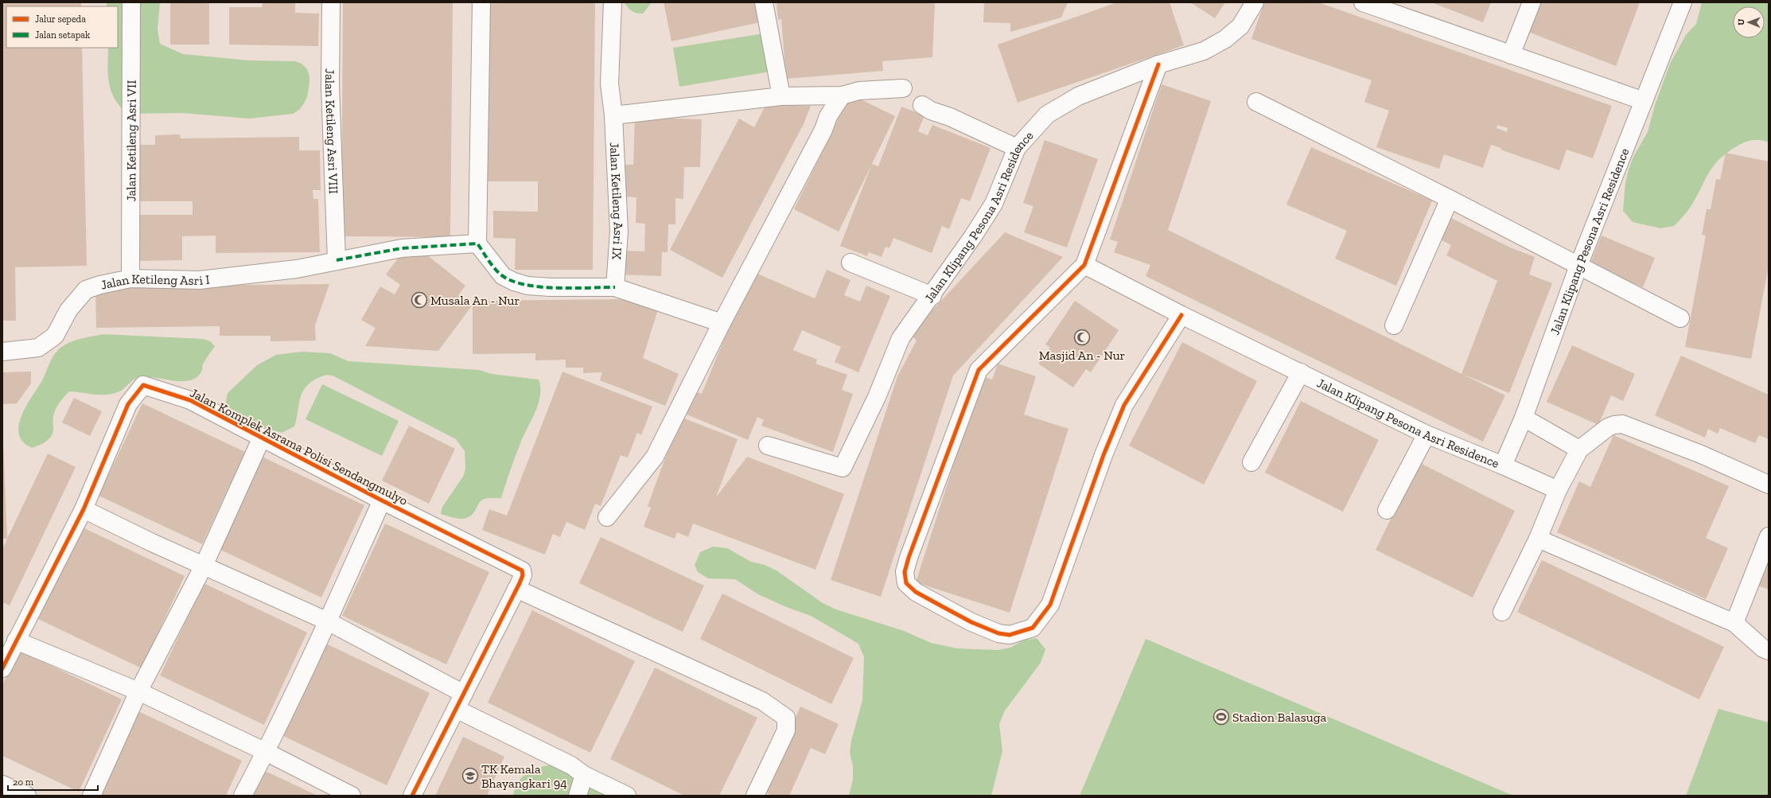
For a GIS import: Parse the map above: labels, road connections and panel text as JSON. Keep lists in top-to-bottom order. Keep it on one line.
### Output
{"streets":{"street":["Jalan Ketileng Asri VIII","Jalan Ketileng Asri VII","Jalan Ketileng Asri IX","Jalan Klipang Pesona Asri Residence","Jalan Ketileng Asri I","Jalan Komplek Asrama Polisi Sendangmulyo"]},"crossings":[["Jalan Ketileng Asri VIII","Jalan Ketileng Asri I"],["Jalan Ketileng Asri VII","Jalan Ketileng Asri I"]],"places":{"mosque":["Musala An - Nur","Masjid An - Nur"],"sports":["Stadion Balasuga"],"school or university":["TK Kemala Bhayangkari 94"]},"legend":["Jalur sepeda","Jalan setapak"],"scale_bar":"20 m","north":"left"}
